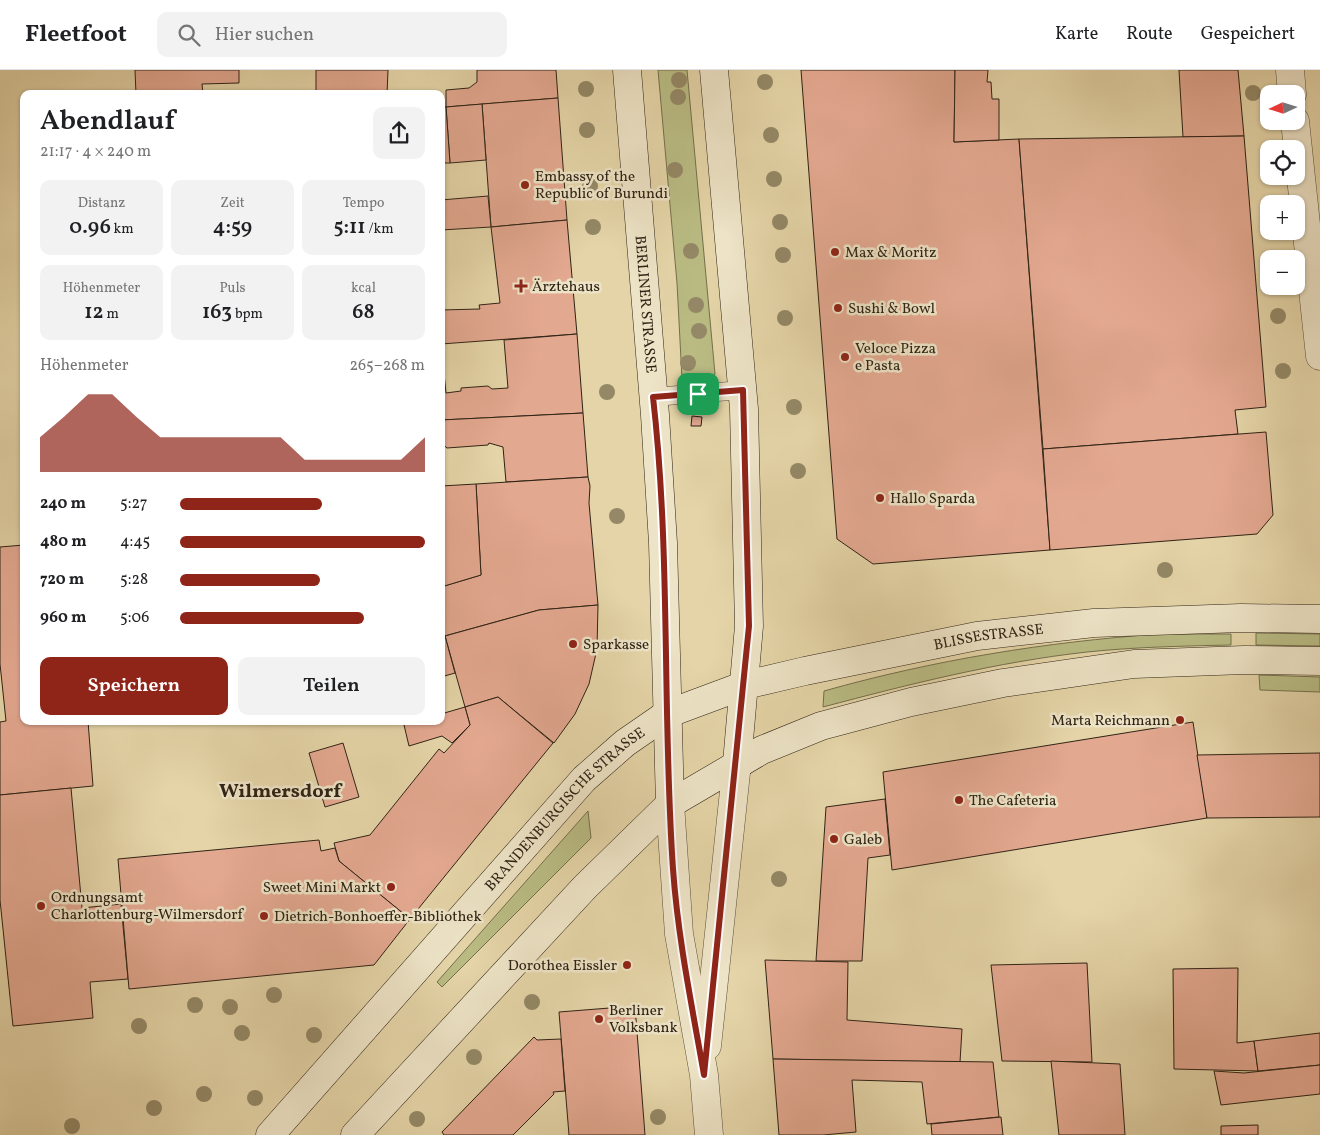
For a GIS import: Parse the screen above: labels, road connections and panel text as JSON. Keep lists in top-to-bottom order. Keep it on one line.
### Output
{"streets":{"main road":["BERLINER STRASSE","BLISSESTRASSE","BRANDENBURGISCHE STRASSE"]},"crossings":[["BERLINER STRASSE","BLISSESTRASSE"],["BERLINER STRASSE","BRANDENBURGISCHE STRASSE"],["BLISSESTRASSE","BRANDENBURGISCHE STRASSE"]],"districts":["Wilmersdorf"],"places":{"other":["Embassy of the Republic of Burundi","Max & Moritz","Sushi & Bowl","Veloce Pizza e Pasta","Hallo Sparda","Sparkasse","Marta Reichmann","The Cafeteria","Galeb","Sweet Mini Markt","Ordnungsamt Charlottenburg-Wilmersdorf","Dietrich-Bonhoeffer-Bibliothek","Dorothea Eissler","Berliner Volksbank"],"health":["Ärztehaus"]},"north":"left","page":{"header":"Fleetfoot","search":"Hier suchen","nav":["Karte","Route","Gespeichert"],"map_buttons":["+","−"],"heading":["Abendlauf","21:17 · 4 × 240 m"],"stats":[["Distanz","0.96 km"],["Zeit","4:59"],["Tempo","5:11 /km"],["Höhenmeter","12 m"],["Puls","163 bpm"],["kcal","68"]],"chart":["Höhenmeter","265–268 m"],"list":[{"name":"240 m","note":"5:27"},{"name":"480 m","note":"4:45"},{"name":"720 m","note":"5:28"},{"name":"960 m","note":"5:06"}],"buttons":["Speichern","Teilen"]}}
